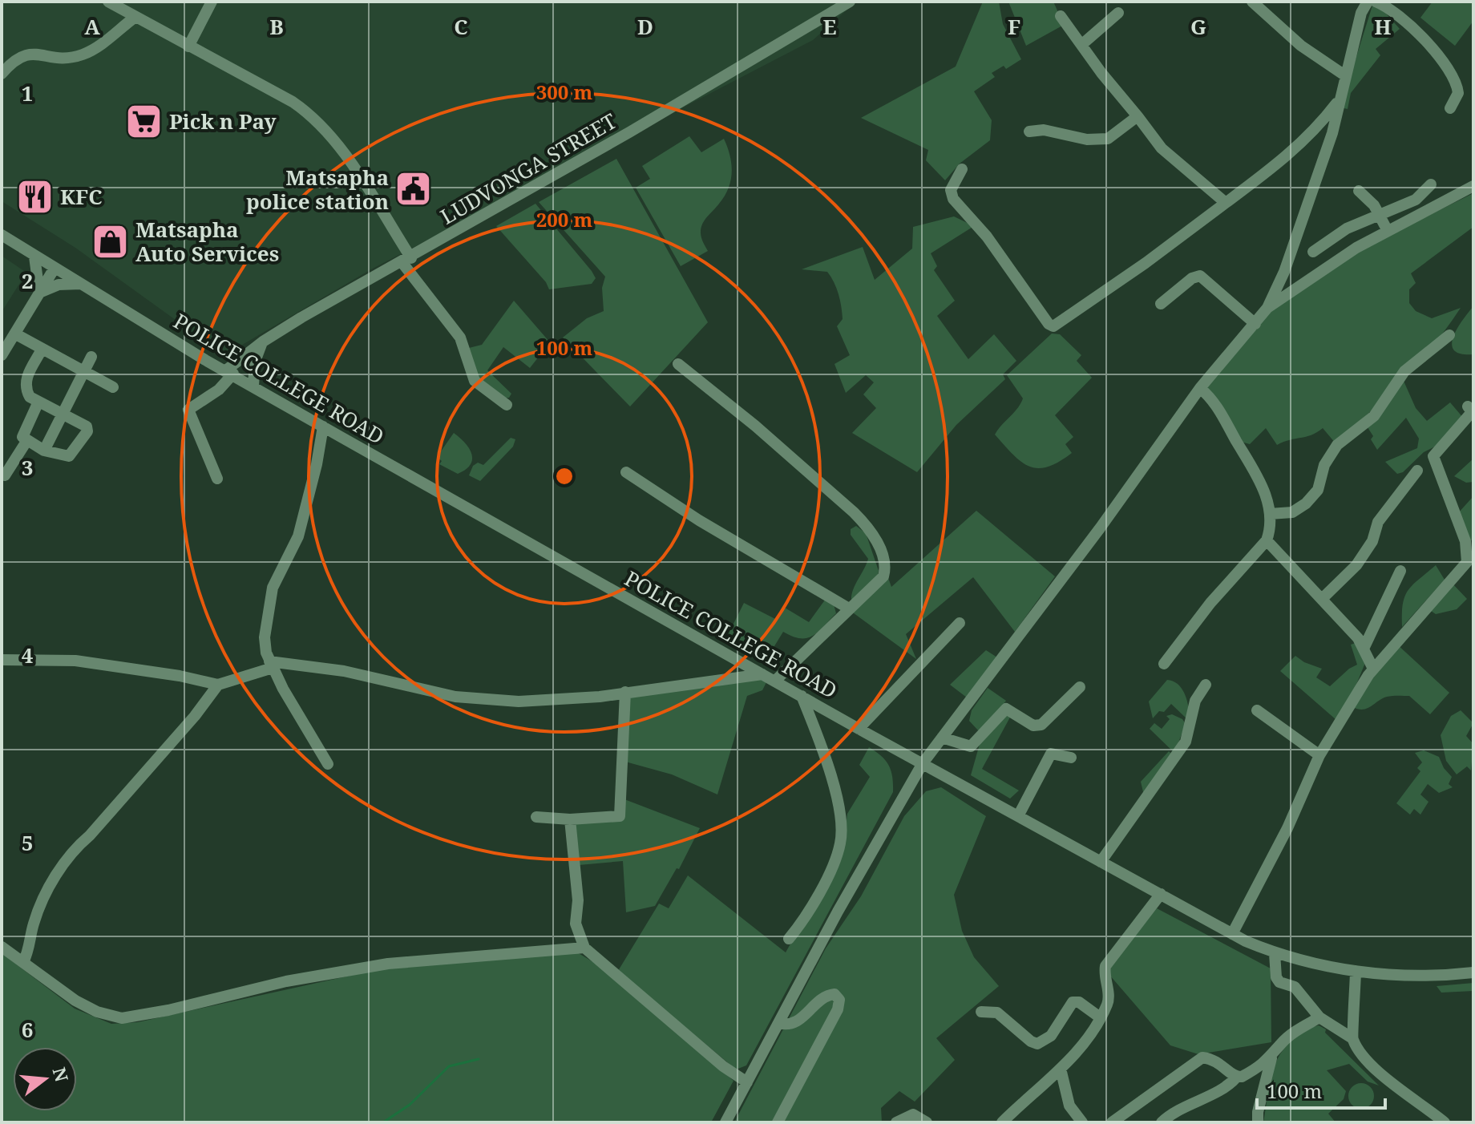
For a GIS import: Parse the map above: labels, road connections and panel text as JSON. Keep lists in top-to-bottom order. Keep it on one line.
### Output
{"streets":{"street":["LUDVONGA STREET","POLICE COLLEGE ROAD"]},"crossings":[["LUDVONGA STREET","POLICE COLLEGE ROAD"]],"places":{"supermarket":["Pick n Pay"],"public building":["Matsapha police station"],"restaurant":["KFC"],"shop":["Matsapha Auto Services"]},"scale_bar":"100 m","north":"right","grid":{"columns":["A","B","C","D","E","F","G","H"],"rows":["1","2","3","4","5","6"]},"rings":["300 m","200 m","100 m"]}
